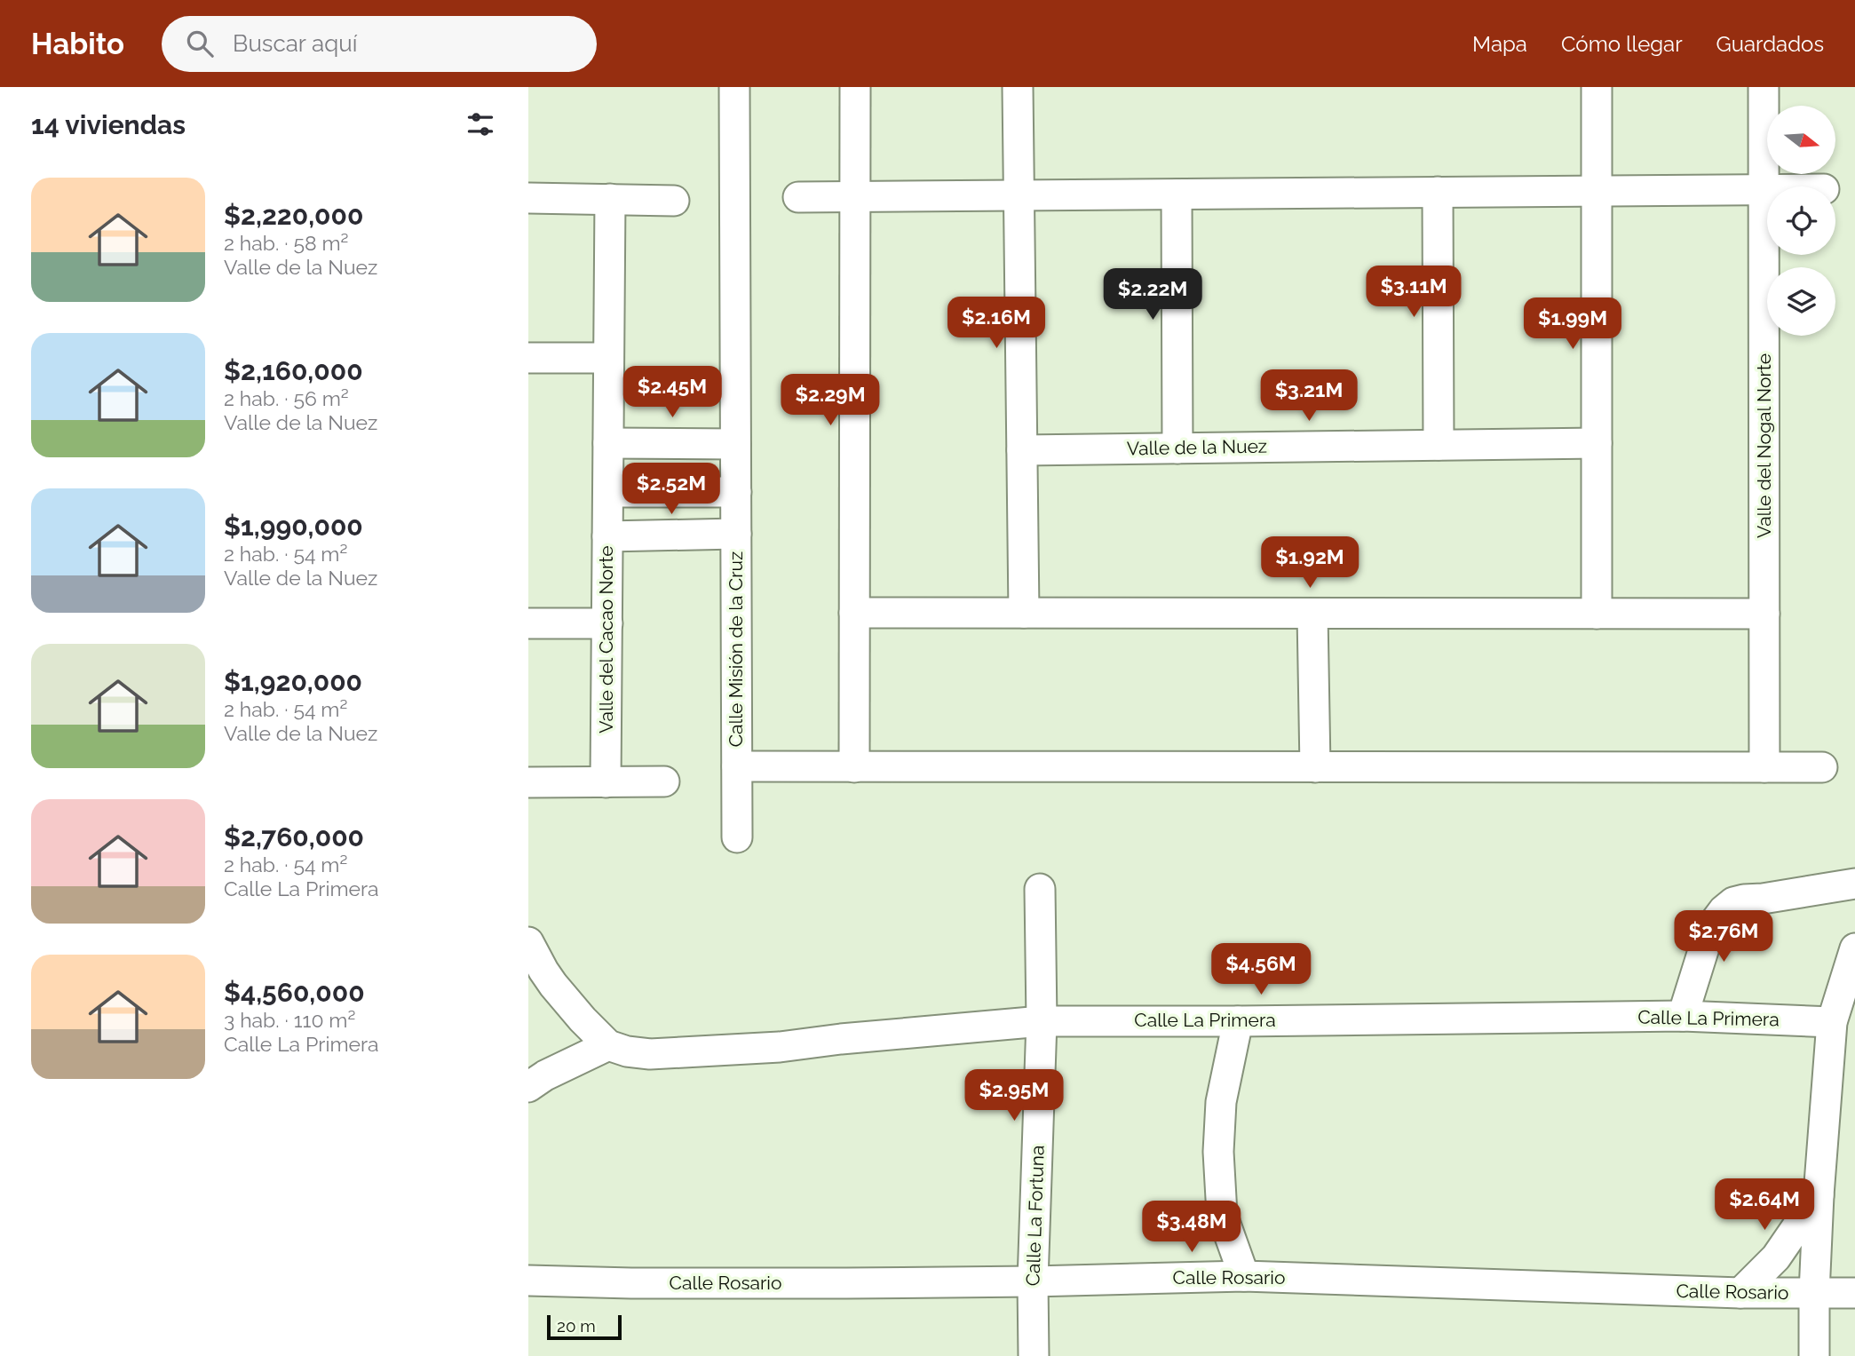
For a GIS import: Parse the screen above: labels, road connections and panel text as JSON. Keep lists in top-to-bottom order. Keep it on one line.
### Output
{"streets":{"street":["Valle del Nogal Norte","Valle de la Nuez","Valle del Cacao Norte","Calle Misión de la Cruz","Calle La Primera","Calle La Fortuna","Calle Rosario"]},"crossings":[["Calle La Primera","Calle La Fortuna"],["Calle La Fortuna","Calle Rosario"]],"scale_bar":"20 m","north":"right","page":{"header":"Habito","search":"Buscar aquí","nav":["Mapa","Cómo llegar","Guardados"],"heading":"14 viviendas","list":[{"name":"$2,220,000","note":"2 hab. · 58 m² · Valle de la Nuez"},{"name":"$2,160,000","note":"2 hab. · 56 m² · Valle de la Nuez"},{"name":"$1,990,000","note":"2 hab. · 54 m² · Valle de la Nuez"},{"name":"$1,920,000","note":"2 hab. · 54 m² · Valle de la Nuez"},{"name":"$2,760,000","note":"2 hab. · 54 m² · Calle La Primera"},{"name":"$4,560,000","note":"3 hab. · 110 m² · Calle La Primera"}],"price":["$3.11M","$2.22M","$2.16M","$1.99M","$2.45M","$3.21M","$2.29M","$2.52M","$1.92M","$2.76M","$4.56M","$2.95M","$2.64M","$3.48M"],"scale":"20 m"}}
